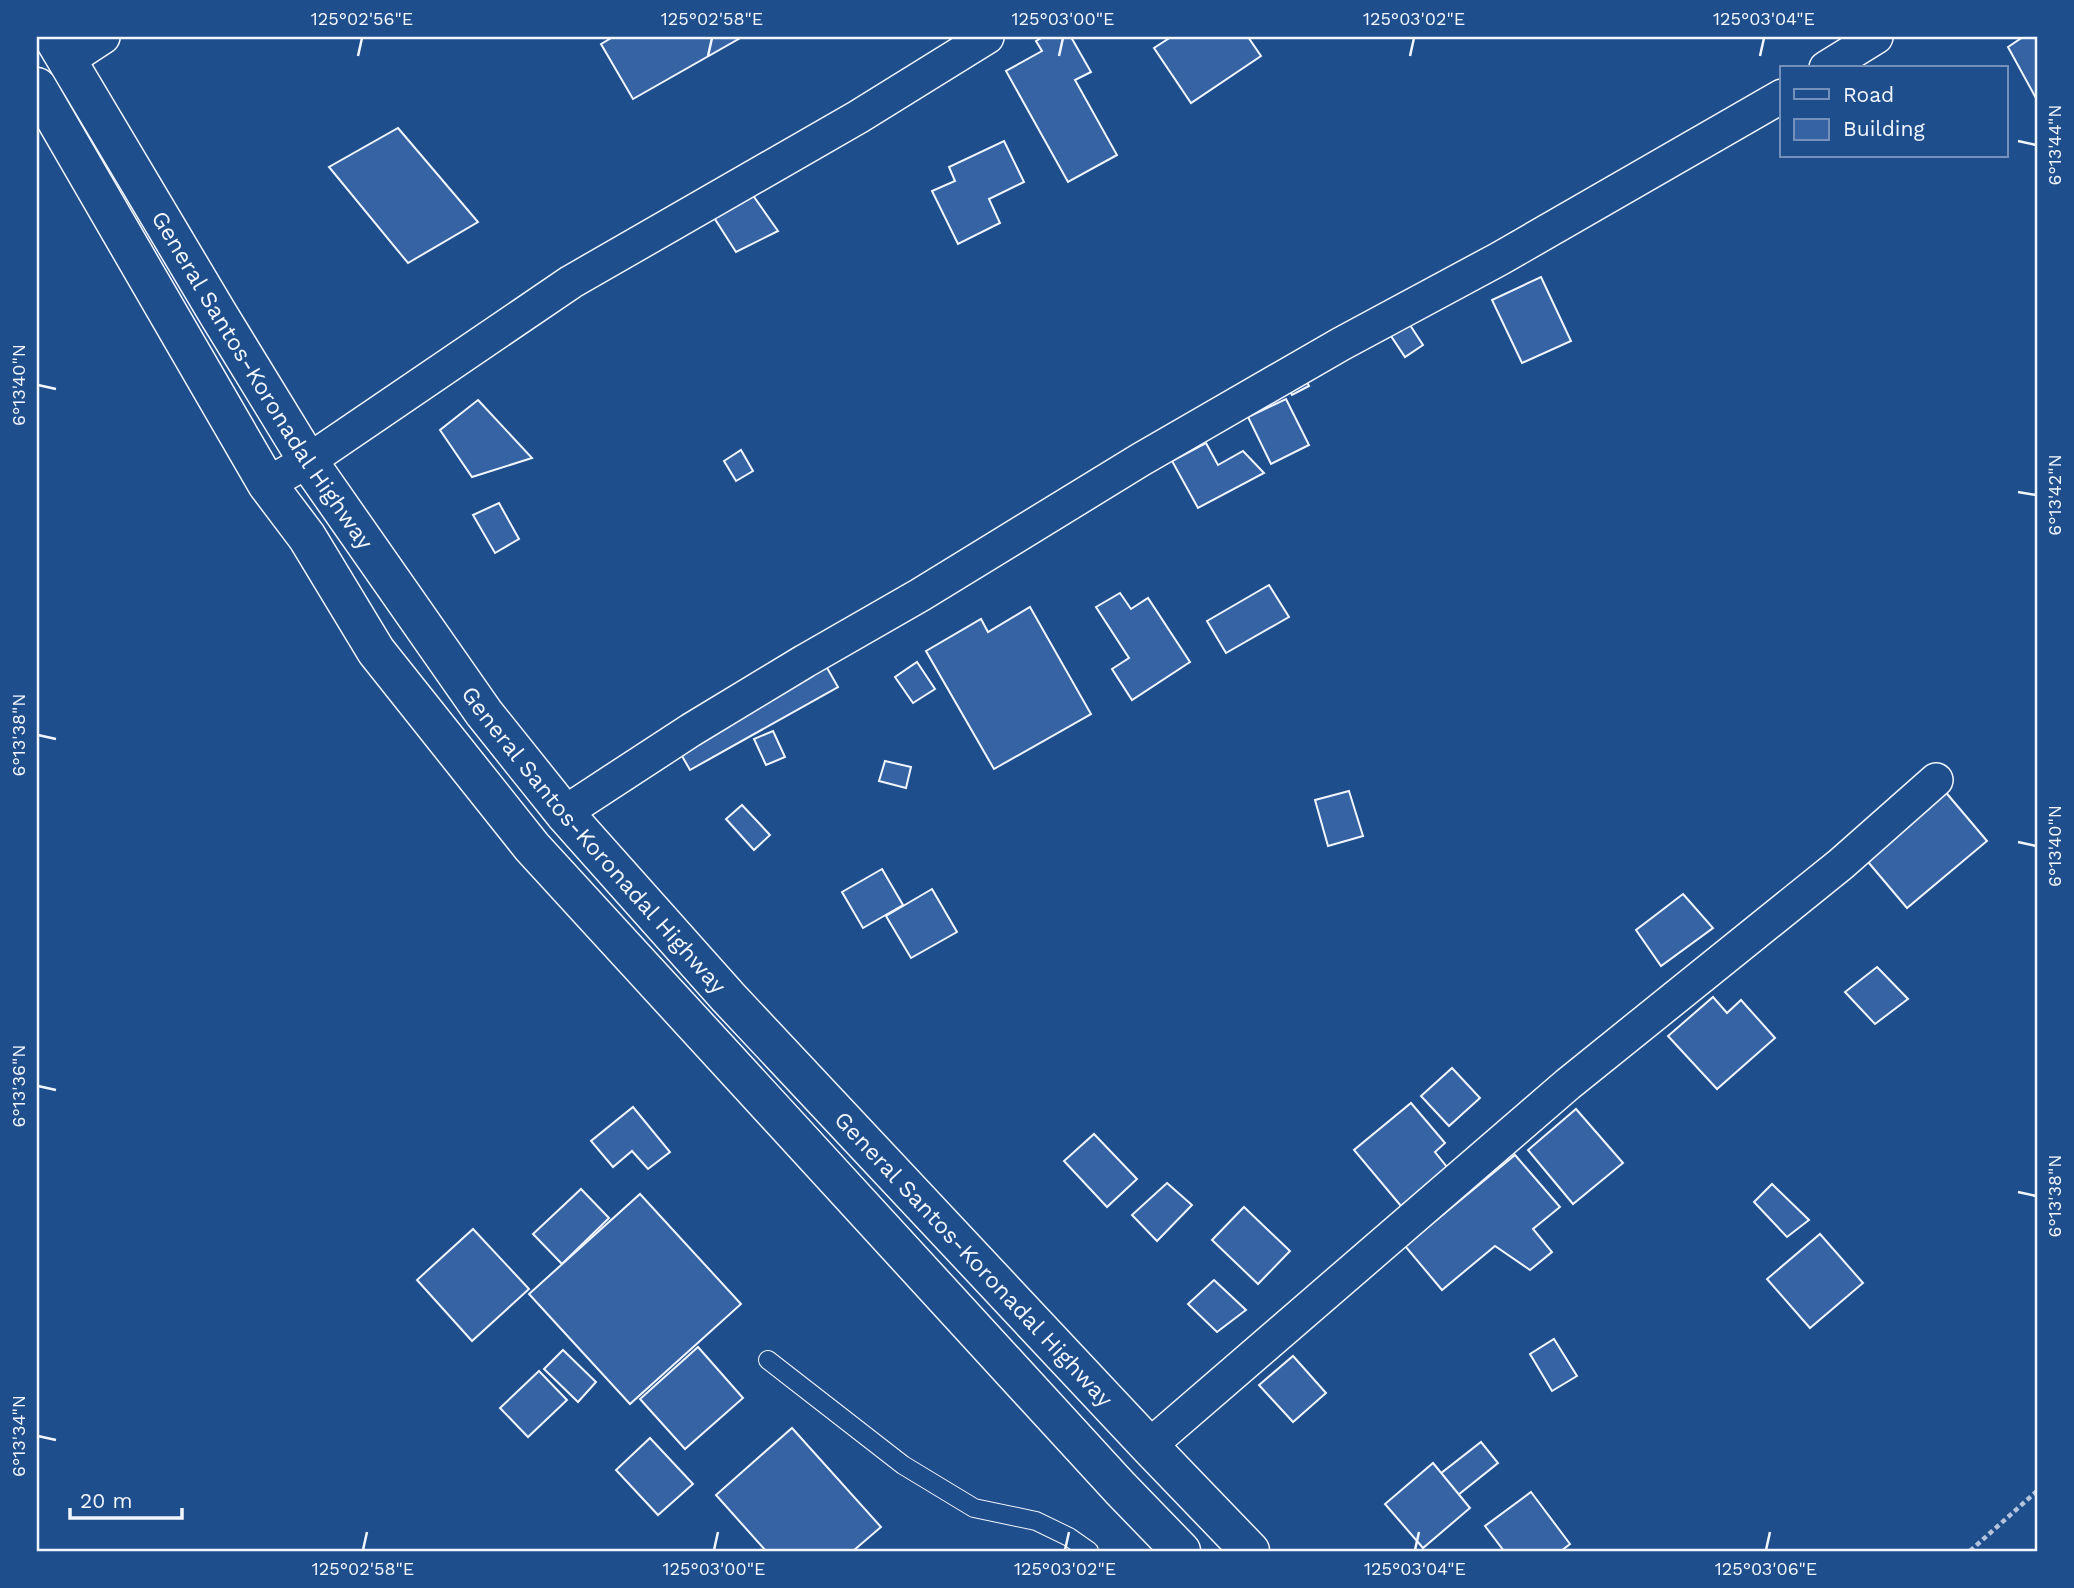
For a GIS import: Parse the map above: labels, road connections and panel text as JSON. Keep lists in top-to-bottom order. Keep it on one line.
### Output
{"streets":{"highway":["General Santos-Koronadal Highway"]},"legend":["Road","Building"],"scale_bar":"20 m","coordinates":["125°02'56\"E","125°02'58\"E","125°03'00\"E","125°03'02\"E","125°03'04\"E","6°13'44\"N","6°13'40\"N","6°13'42\"N","6°13'38\"N","6°13'36\"N","6°13'34\"N","125°03'06\"E"]}
